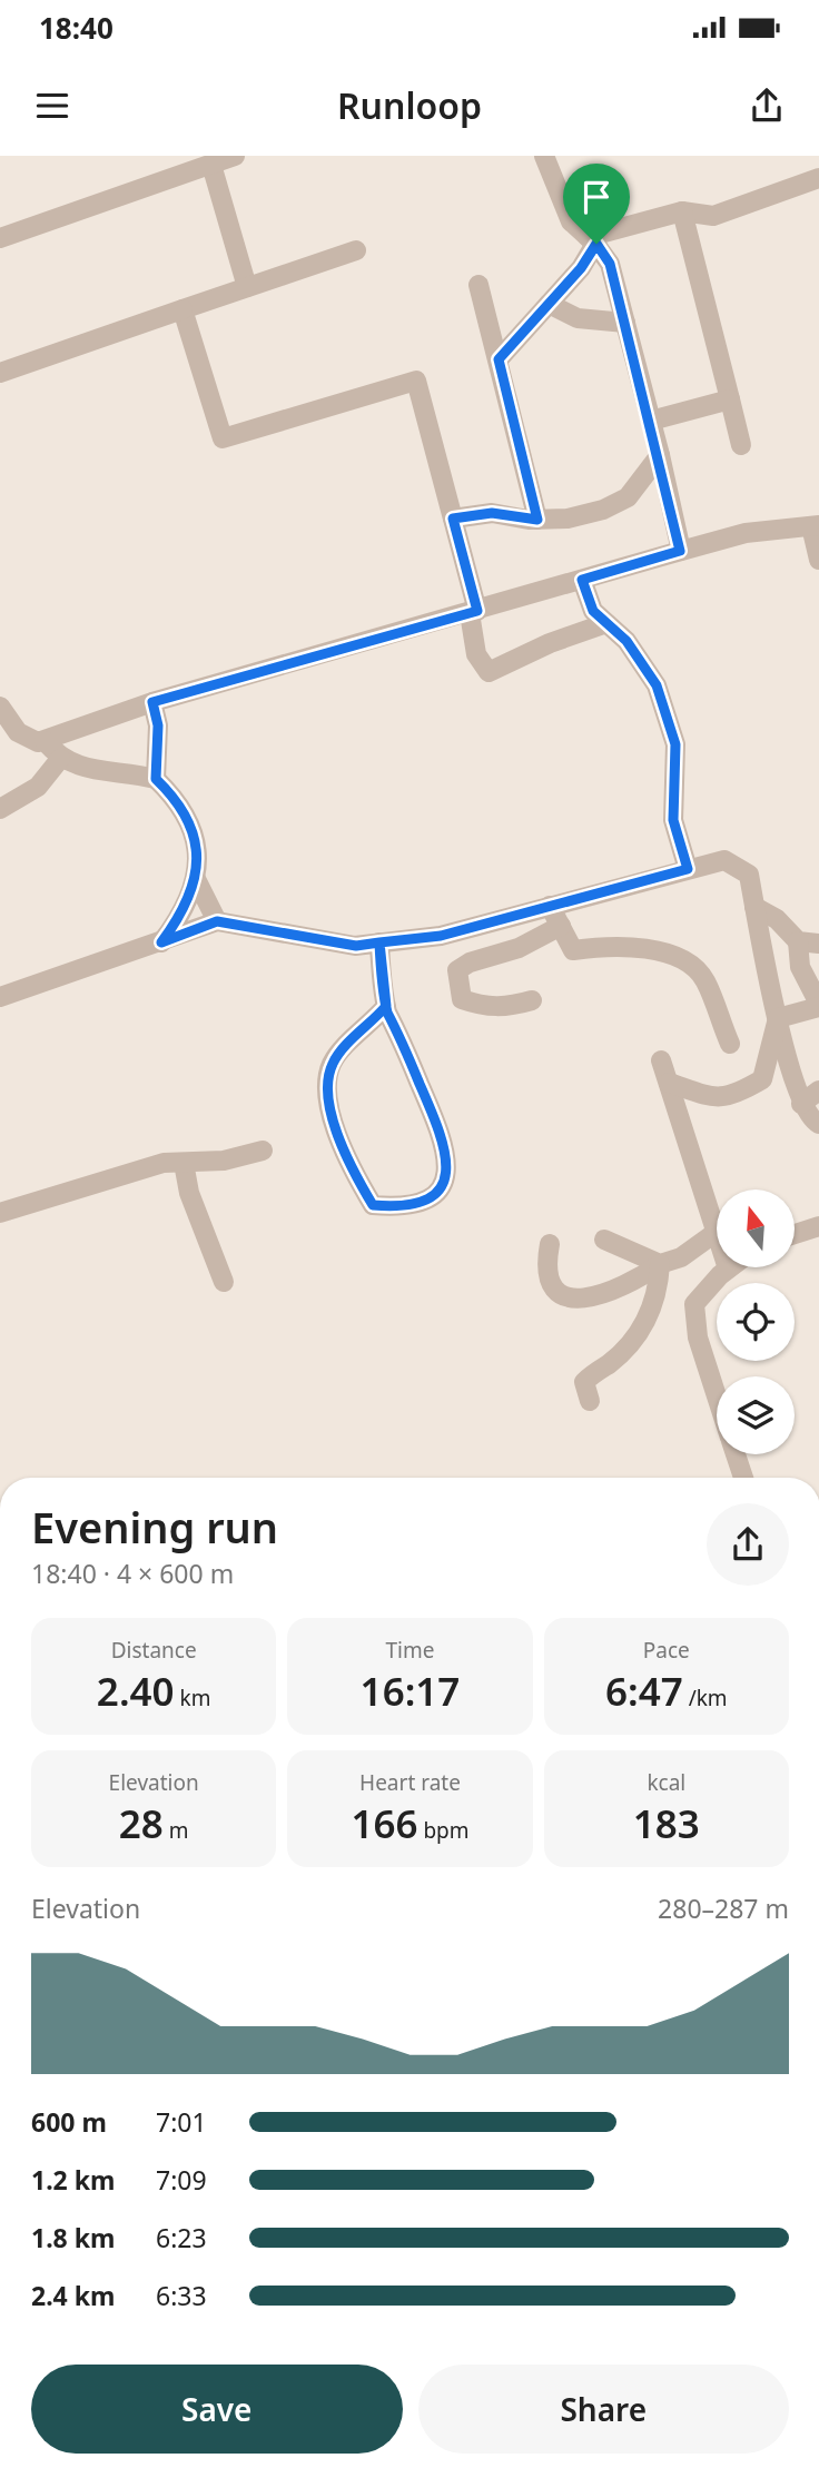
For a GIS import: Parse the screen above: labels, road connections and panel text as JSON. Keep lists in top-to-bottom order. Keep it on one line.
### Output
{"north":"top","page":{"status":"18:40","header":"Runloop","heading":["Evening run","18:40 · 4 × 600 m"],"stats":[["Distance","2.40 km"],["Time","16:17"],["Pace","6:47 /km"],["Elevation","28 m"],["Heart rate","166 bpm"],["kcal","183"]],"chart":["Elevation","280–287 m"],"list":[{"name":"600 m","note":"7:01"},{"name":"1.2 km","note":"7:09"},{"name":"1.8 km","note":"6:23"},{"name":"2.4 km","note":"6:33"}],"buttons":["Save","Share"]}}
